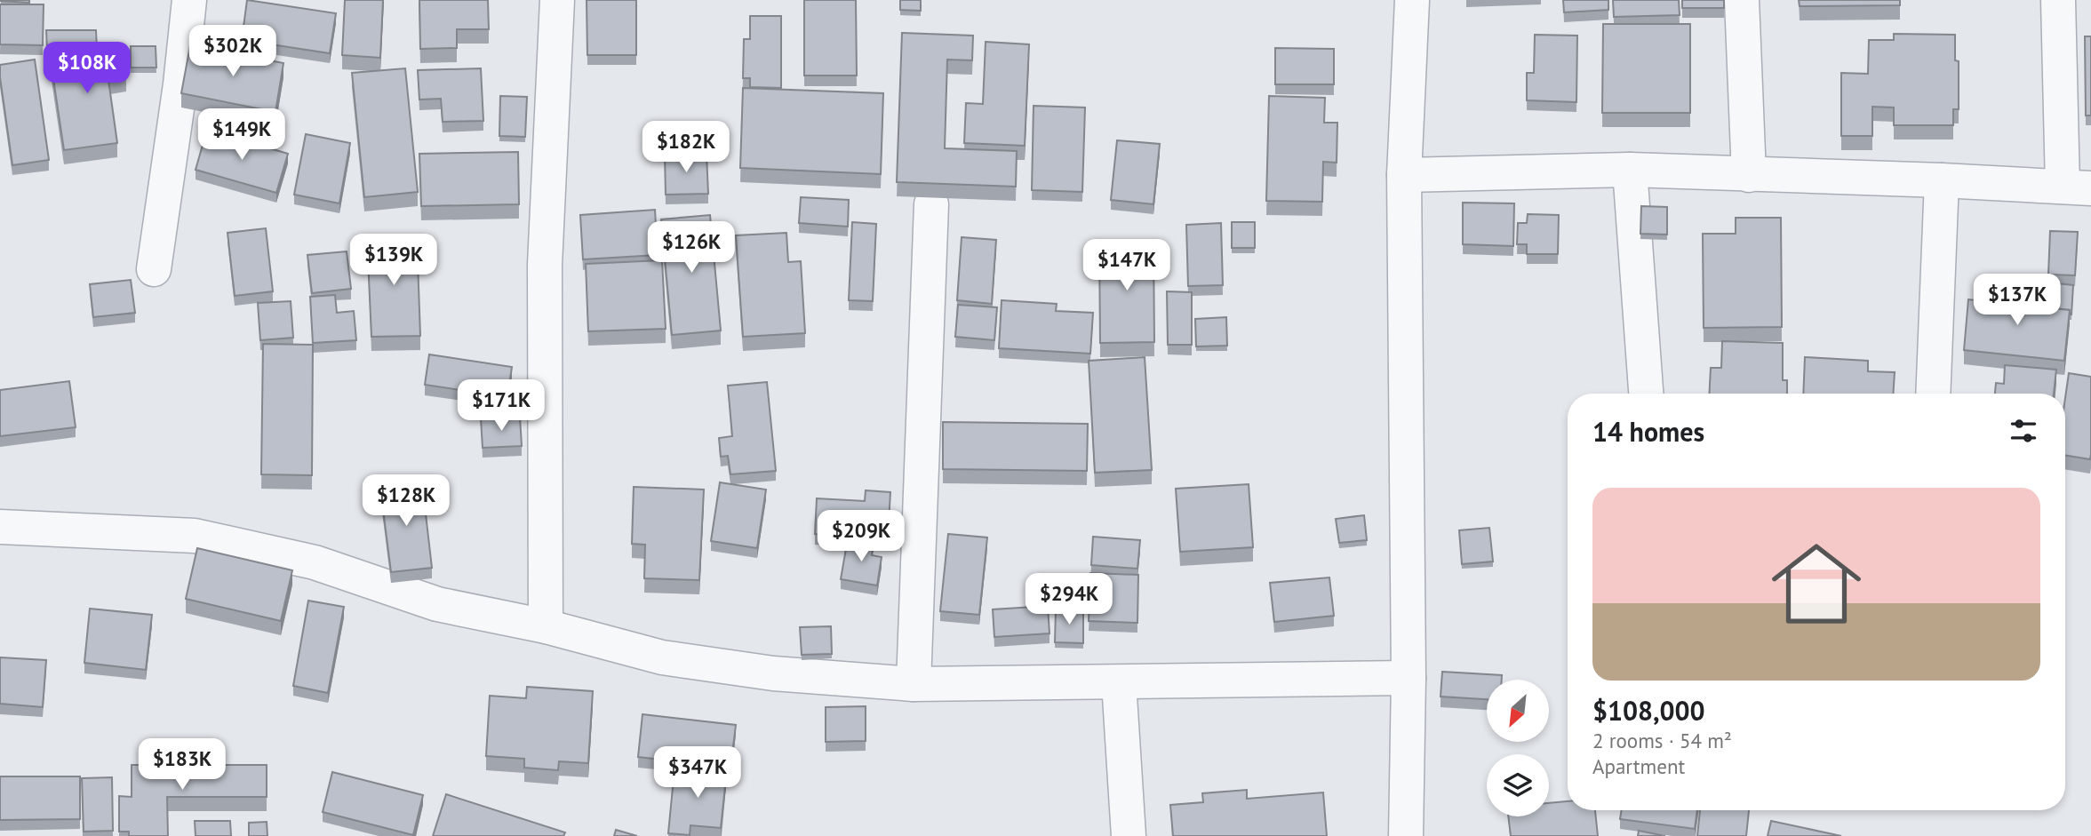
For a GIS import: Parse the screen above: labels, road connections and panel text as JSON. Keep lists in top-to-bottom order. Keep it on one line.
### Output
{"north":"bottom left","page":{"price":["$302K","$108K","$149K","$182K","$126K","$139K","$147K","$137K","$171K","$128K","$209K","$294K","$183K","$347K"],"heading":"14 homes","list":[{"name":"$108,000","note":"2 rooms · 54 m² · Apartment"}]}}
